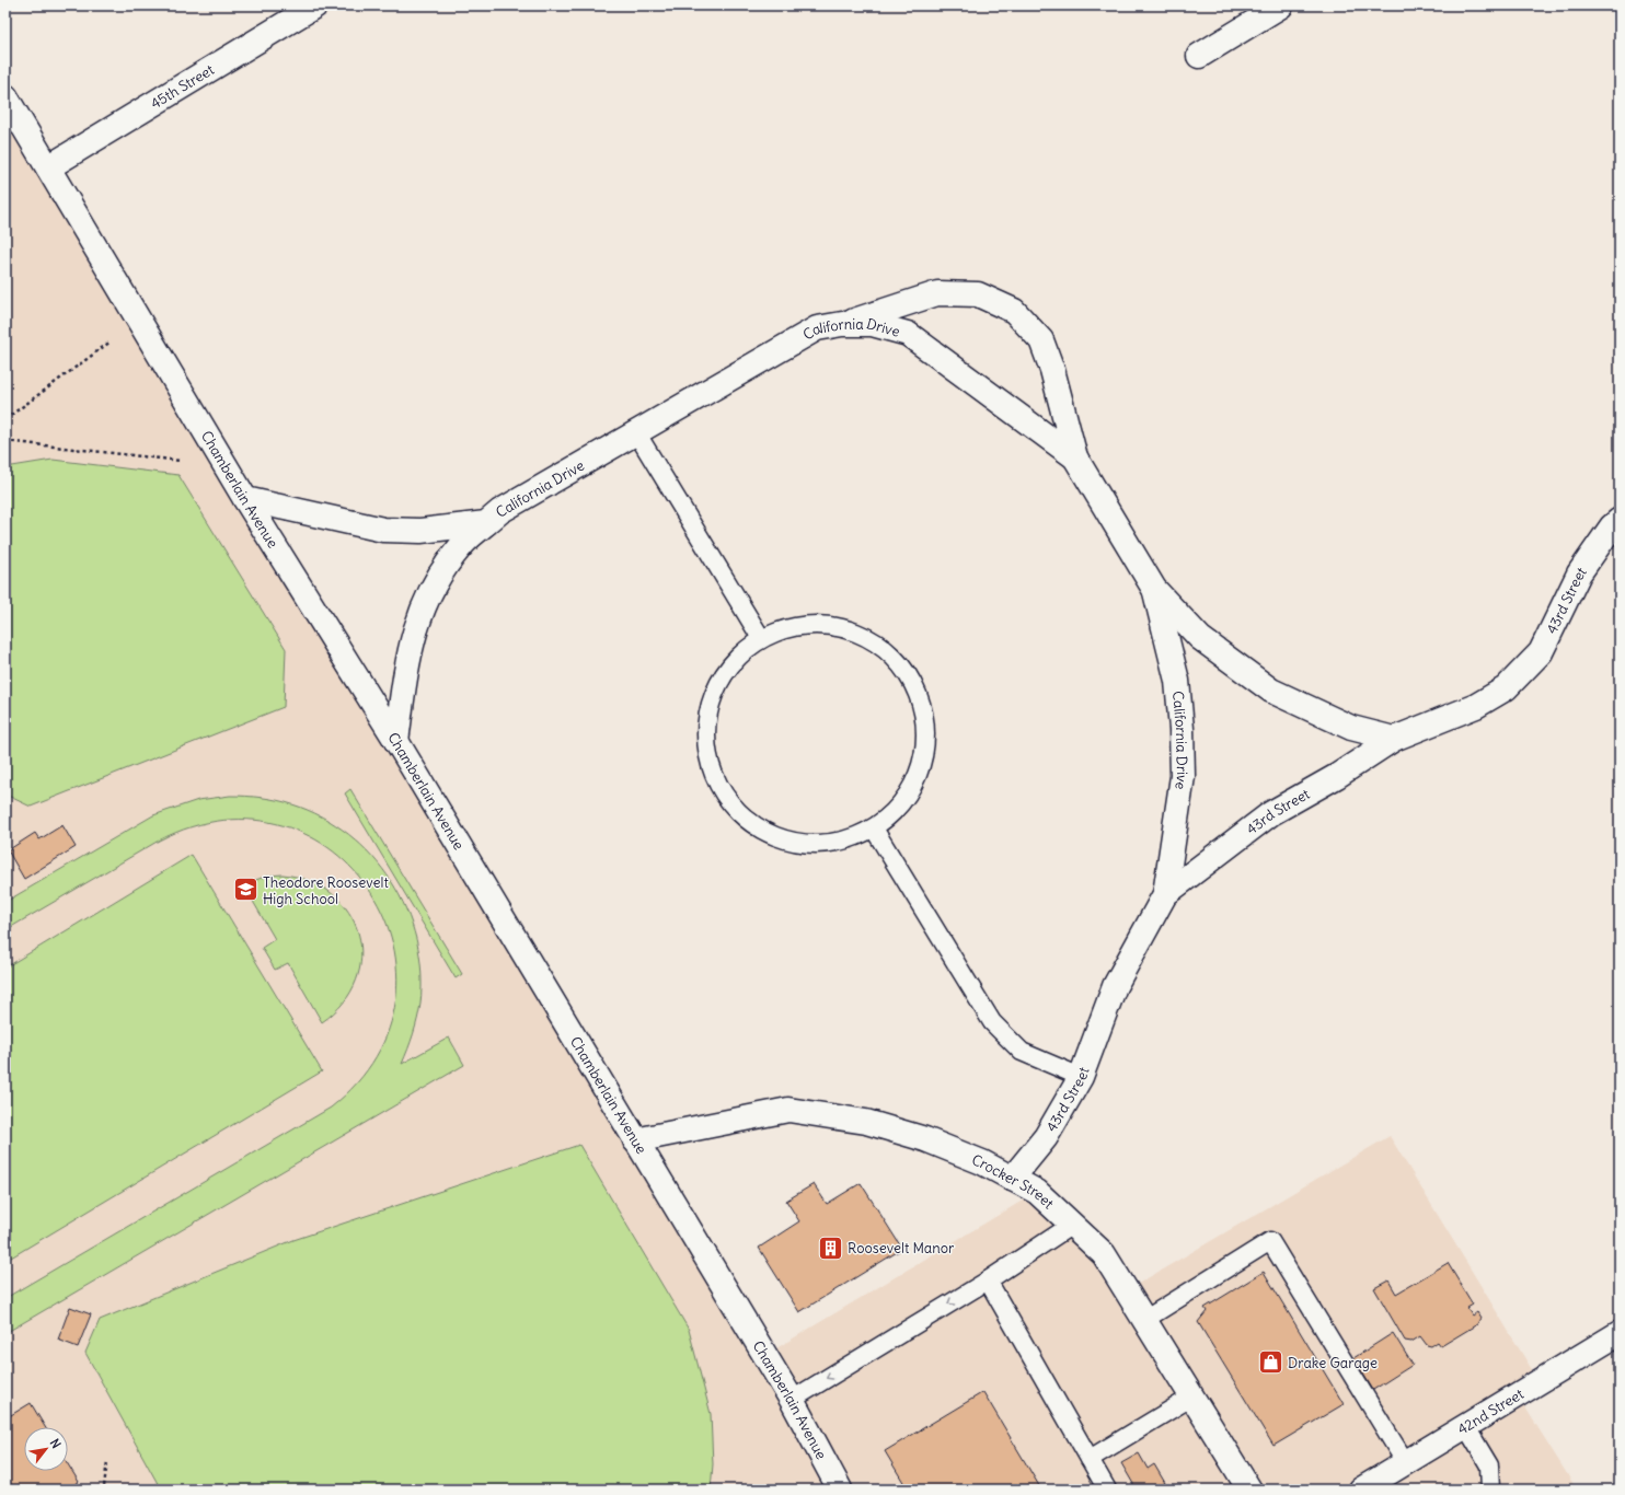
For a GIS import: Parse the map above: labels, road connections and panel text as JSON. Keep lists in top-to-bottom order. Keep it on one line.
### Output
{"streets":{"street":["45th Street","California Drive","Chamberlain Avenue","43rd Street","Crocker Street","42nd Street"]},"crossings":[["45th Street","Chamberlain Avenue"],["California Drive","Chamberlain Avenue"],["California Drive","43rd Street"],["Chamberlain Avenue","Crocker Street"],["43rd Street","Crocker Street"]],"places":{"school or university":["Theodore Roosevelt High School"],"building":["Roosevelt Manor"],"shop":["Drake Garage"]},"north":"top right"}
